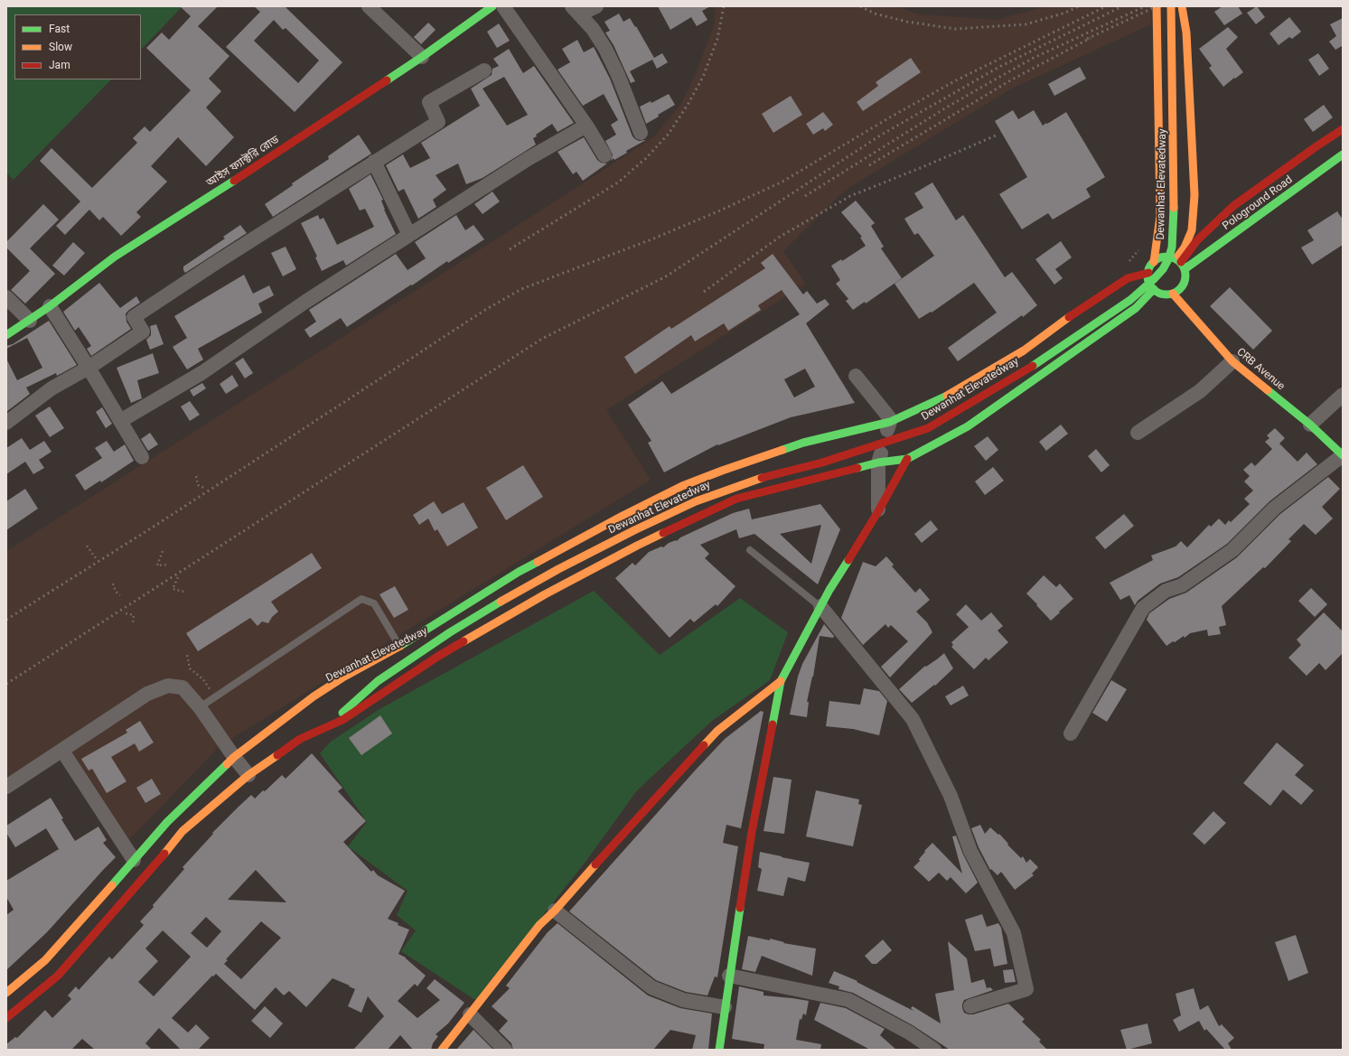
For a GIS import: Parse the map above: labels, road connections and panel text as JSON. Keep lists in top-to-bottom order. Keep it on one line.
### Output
{"streets":{"main road":["আইস ফ্যাক্টরি রোড","Dewanhat Elevatedway","Pologround Road","CRB Avenue"]},"crossings":[["Pologround Road","CRB Avenue"]],"legend":["Fast","Slow","Jam"]}
